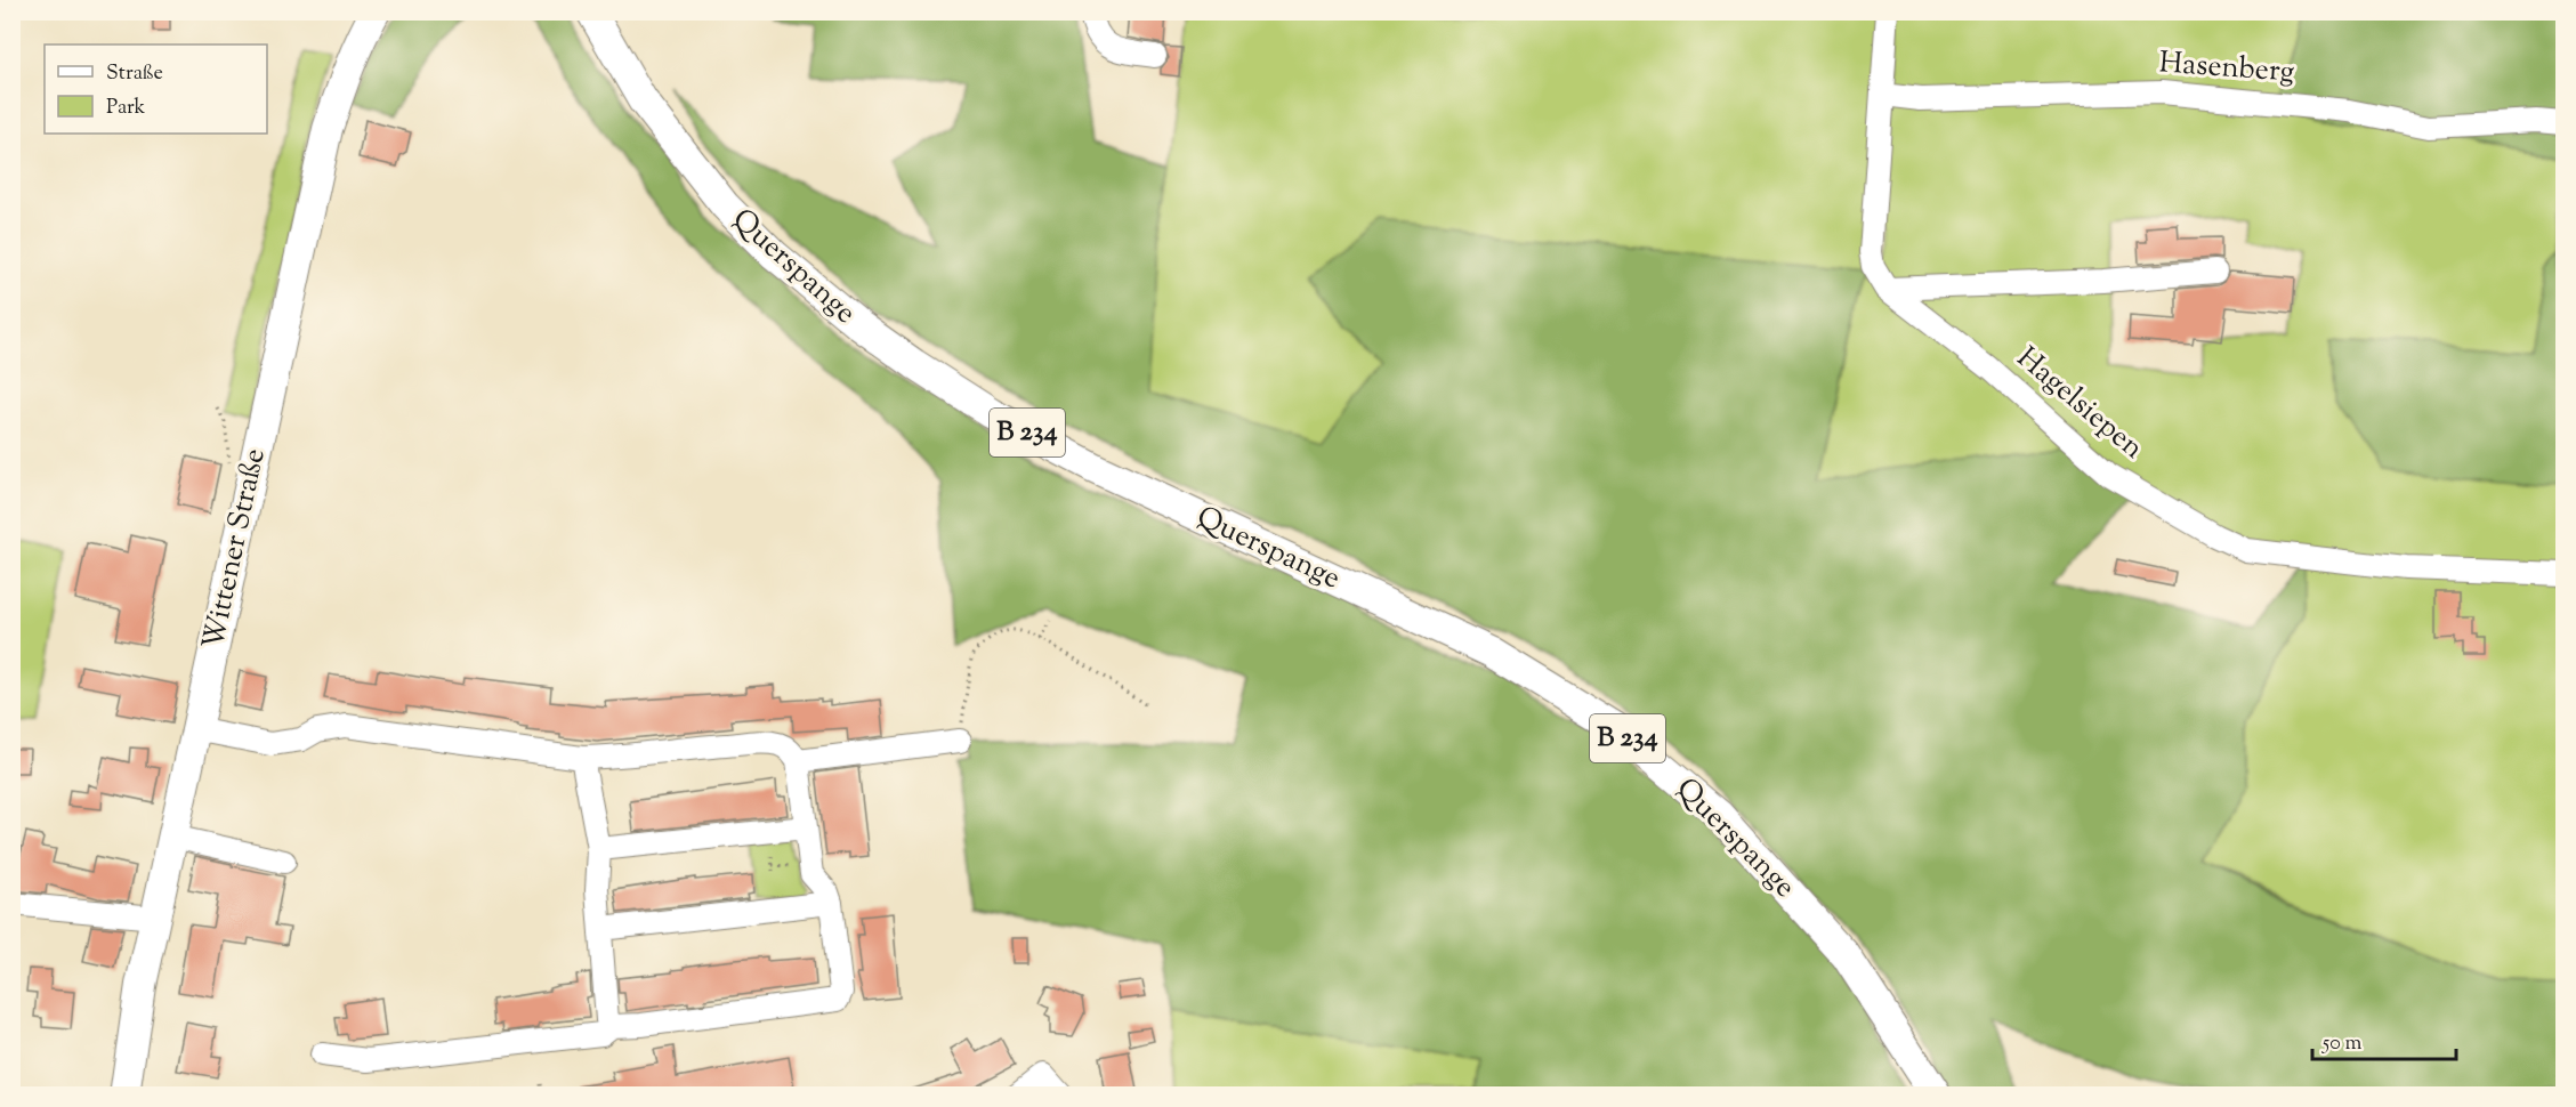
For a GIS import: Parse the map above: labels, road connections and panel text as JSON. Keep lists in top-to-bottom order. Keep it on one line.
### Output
{"streets":{"main road":["Querspange","B 234","Wittener Straße"],"street":["Hasenberg","Hagelsiepen"]},"crossings":[["Hasenberg","Hagelsiepen"]],"legend":["Straße","Park"],"scale_bar":"50 m"}
